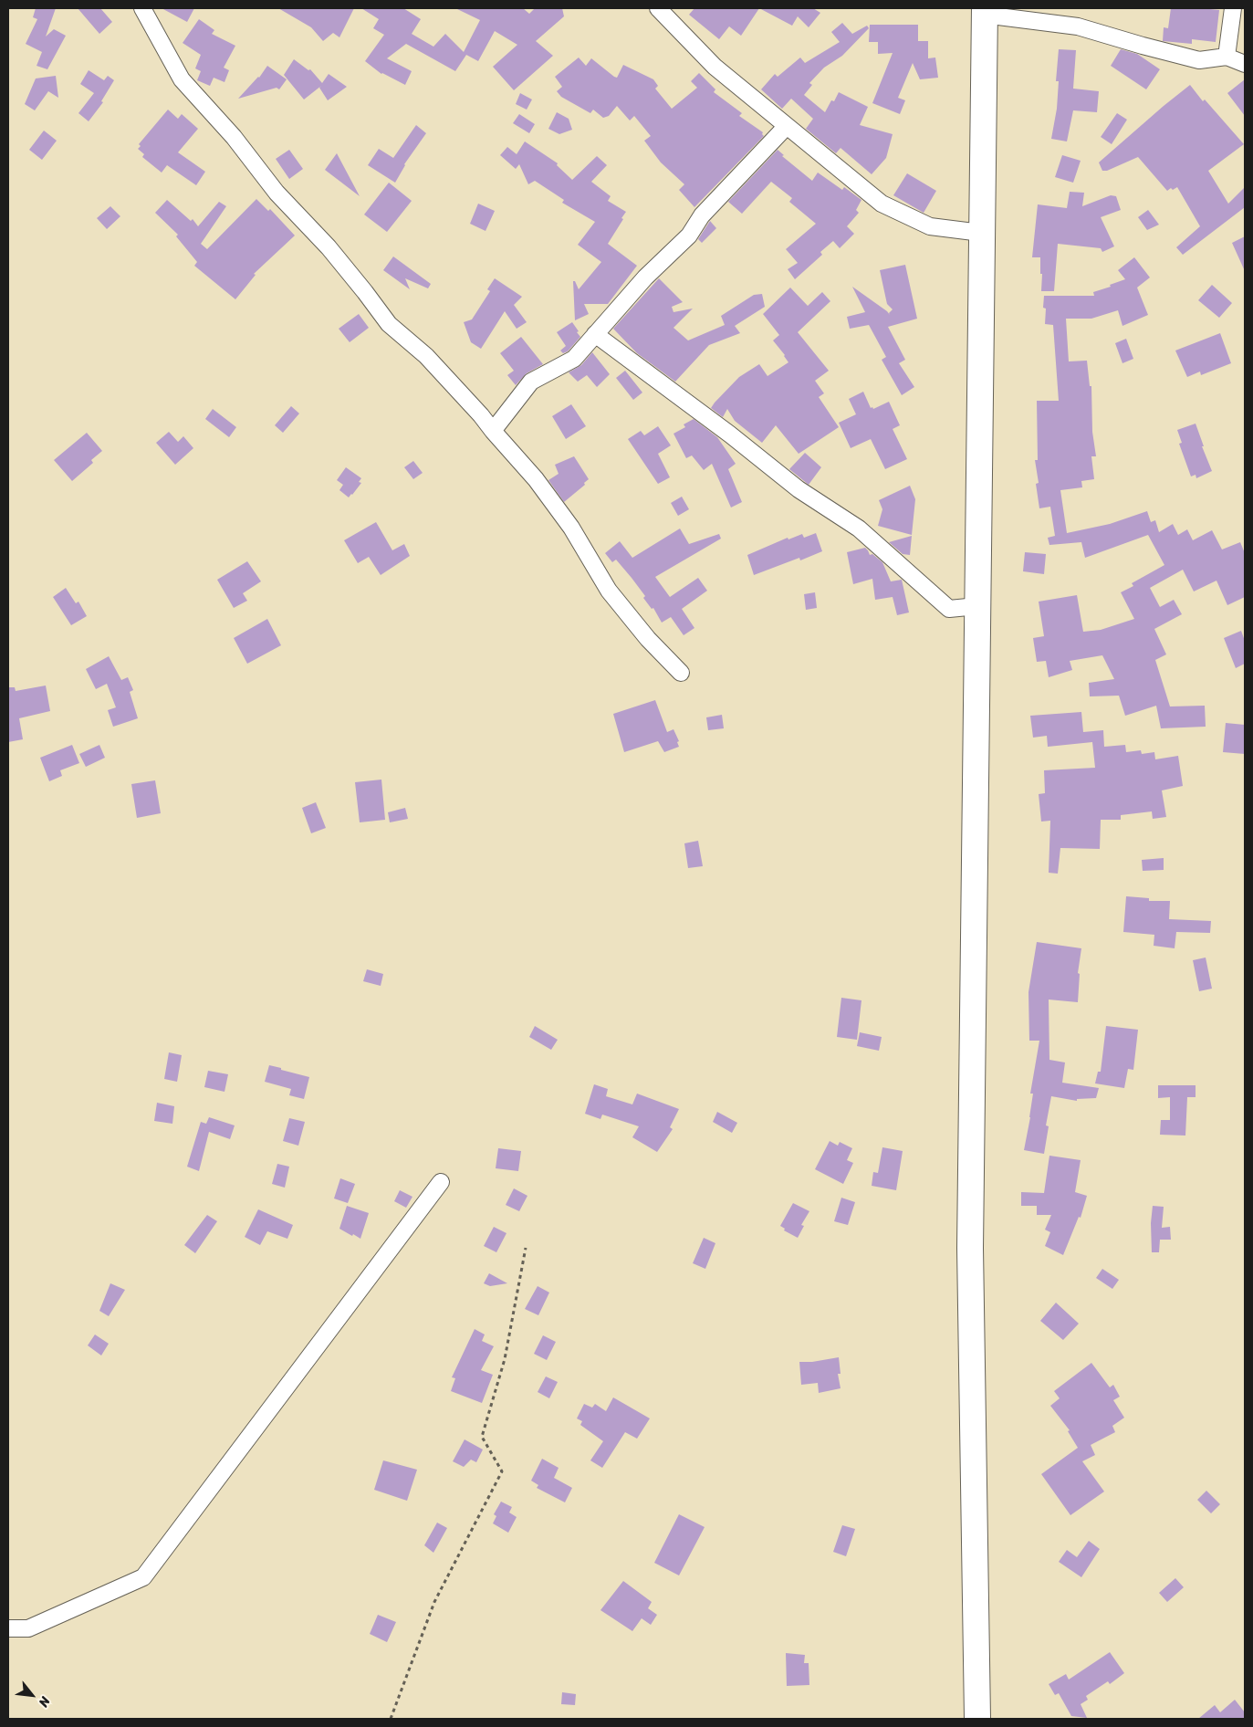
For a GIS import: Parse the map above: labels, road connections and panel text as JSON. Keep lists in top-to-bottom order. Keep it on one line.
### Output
{"north":"bottom right"}
